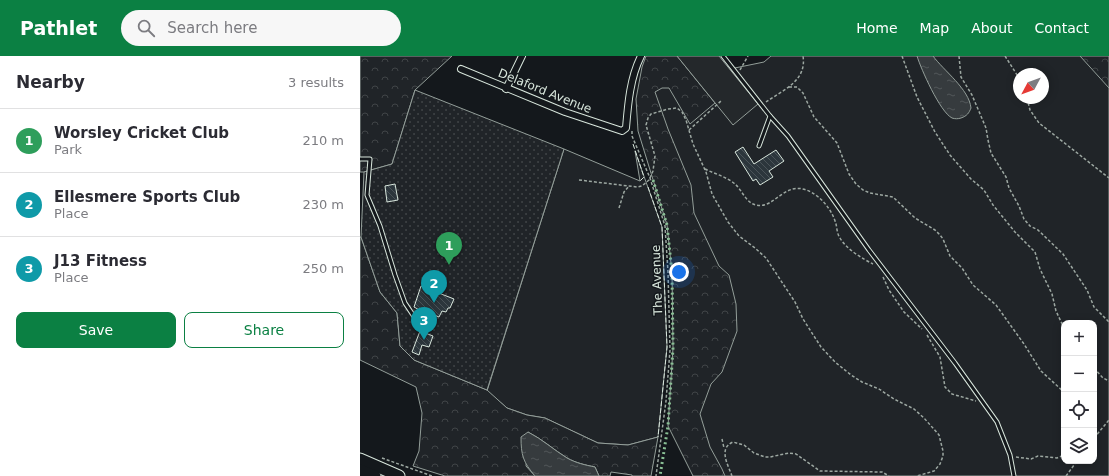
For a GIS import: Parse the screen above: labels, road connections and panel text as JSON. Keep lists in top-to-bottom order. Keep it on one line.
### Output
{"streets":{"street":["Delaford Avenue"],"path":["The Avenue"]},"north":"bottom left","page":{"header":"Pathlet","search":"Search here","nav":["Home","Map","About","Contact"],"heading":["Nearby","3 results"],"list":[{"mark":"1","name":"Worsley Cricket Club","note":"Park","value":"210 m"},{"mark":"2","name":"Ellesmere Sports Club","note":"Place","value":"230 m"},{"mark":"3","name":"J13 Fitness","note":"Place","value":"250 m"}],"pins":["1","2","3"],"buttons":["Save","Share"],"map_buttons":["+","−"]}}
